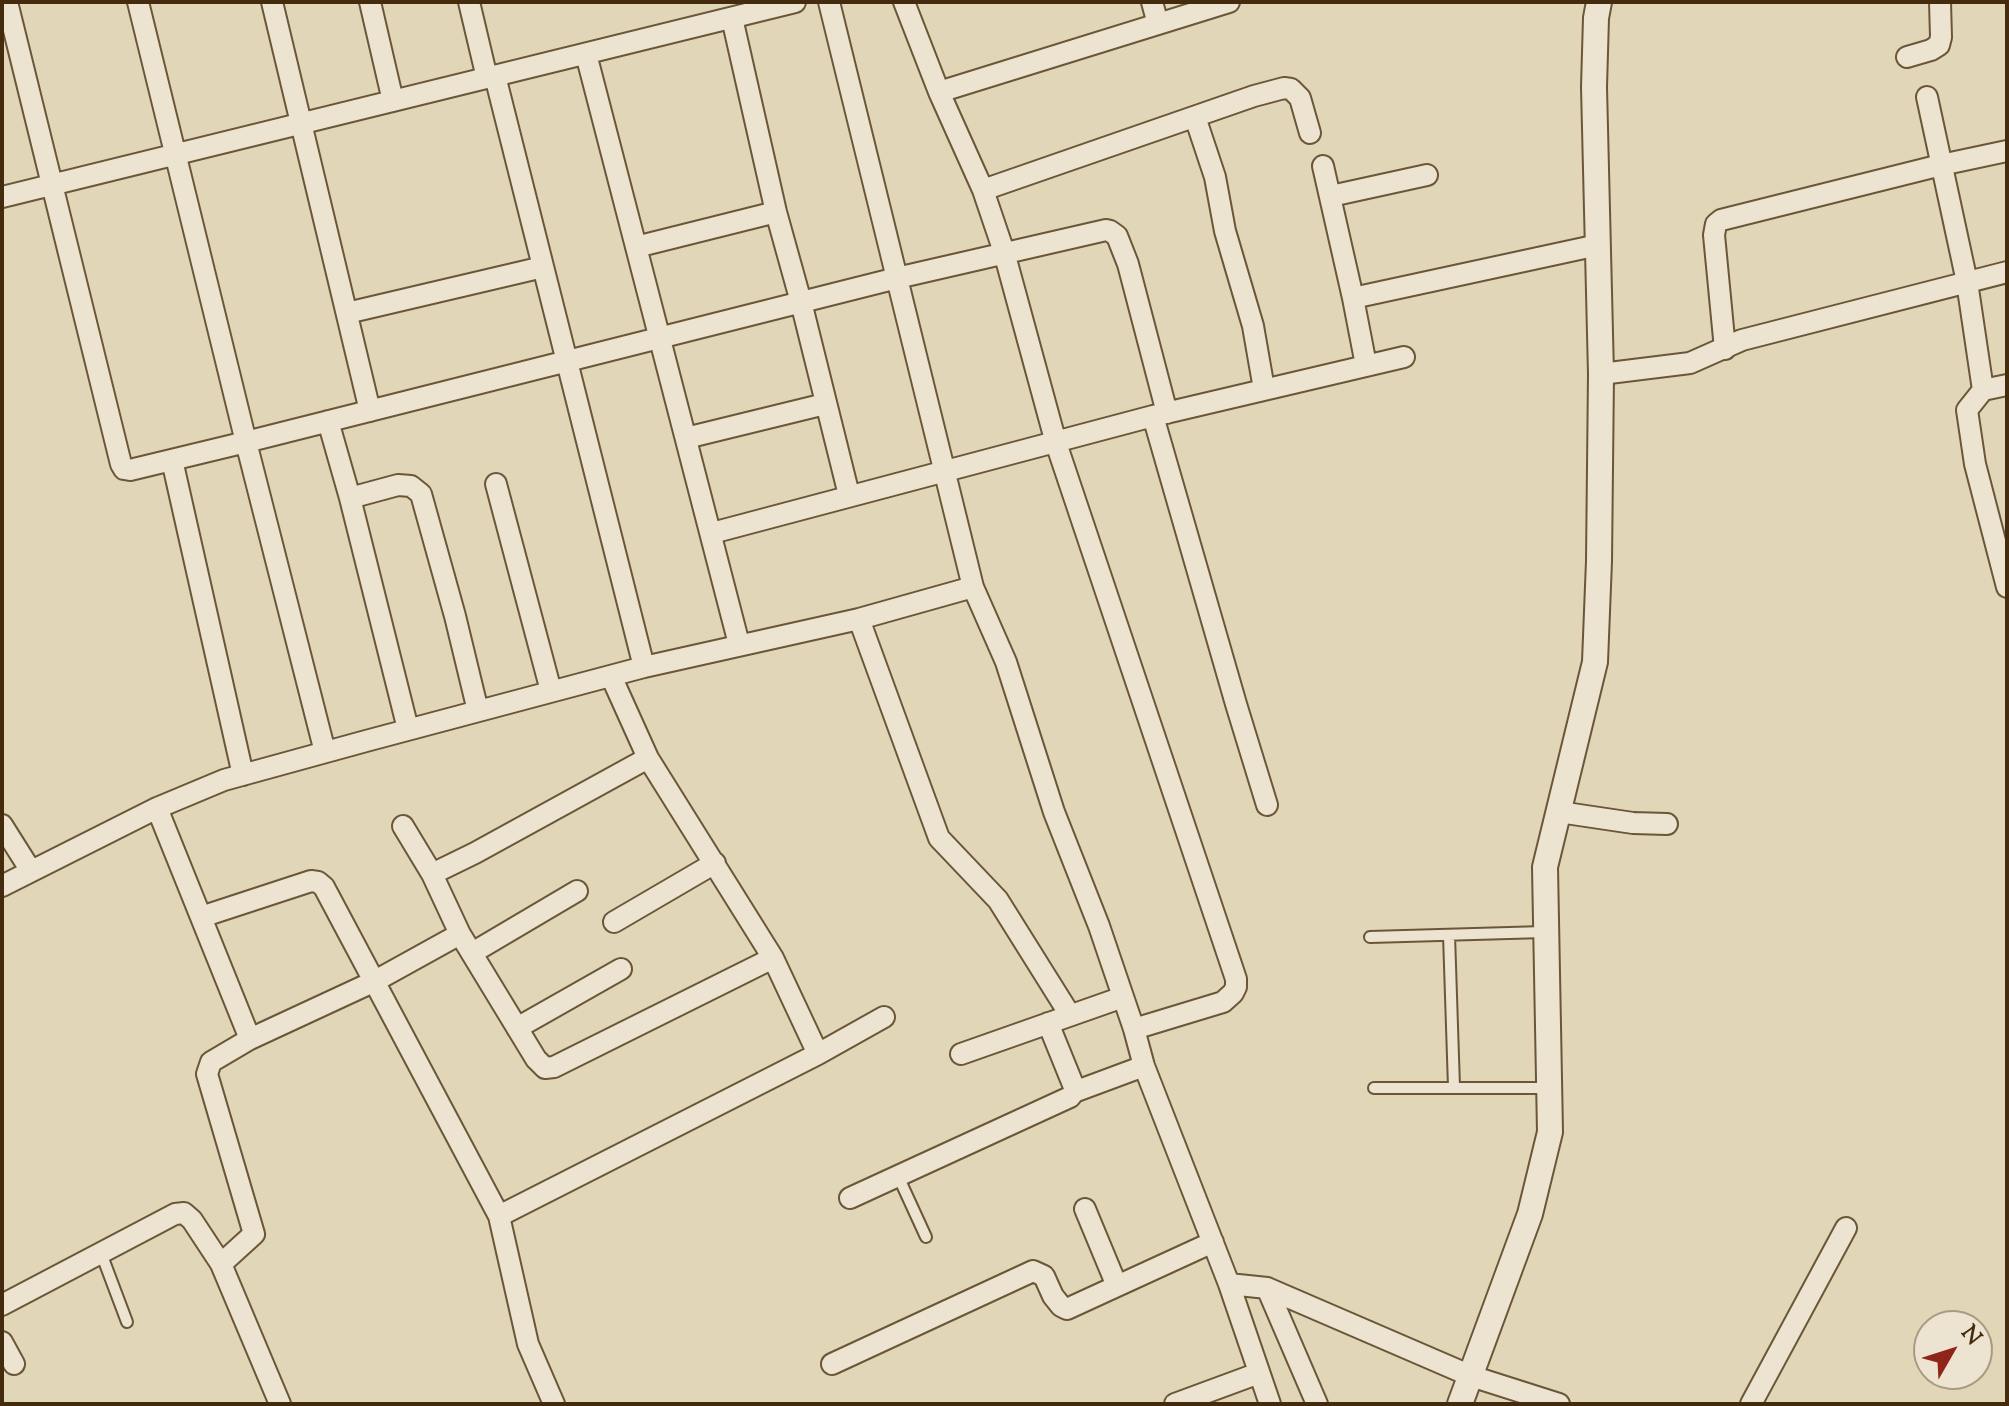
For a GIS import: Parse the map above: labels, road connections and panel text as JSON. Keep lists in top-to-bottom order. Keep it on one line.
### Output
{"north":"top right"}
